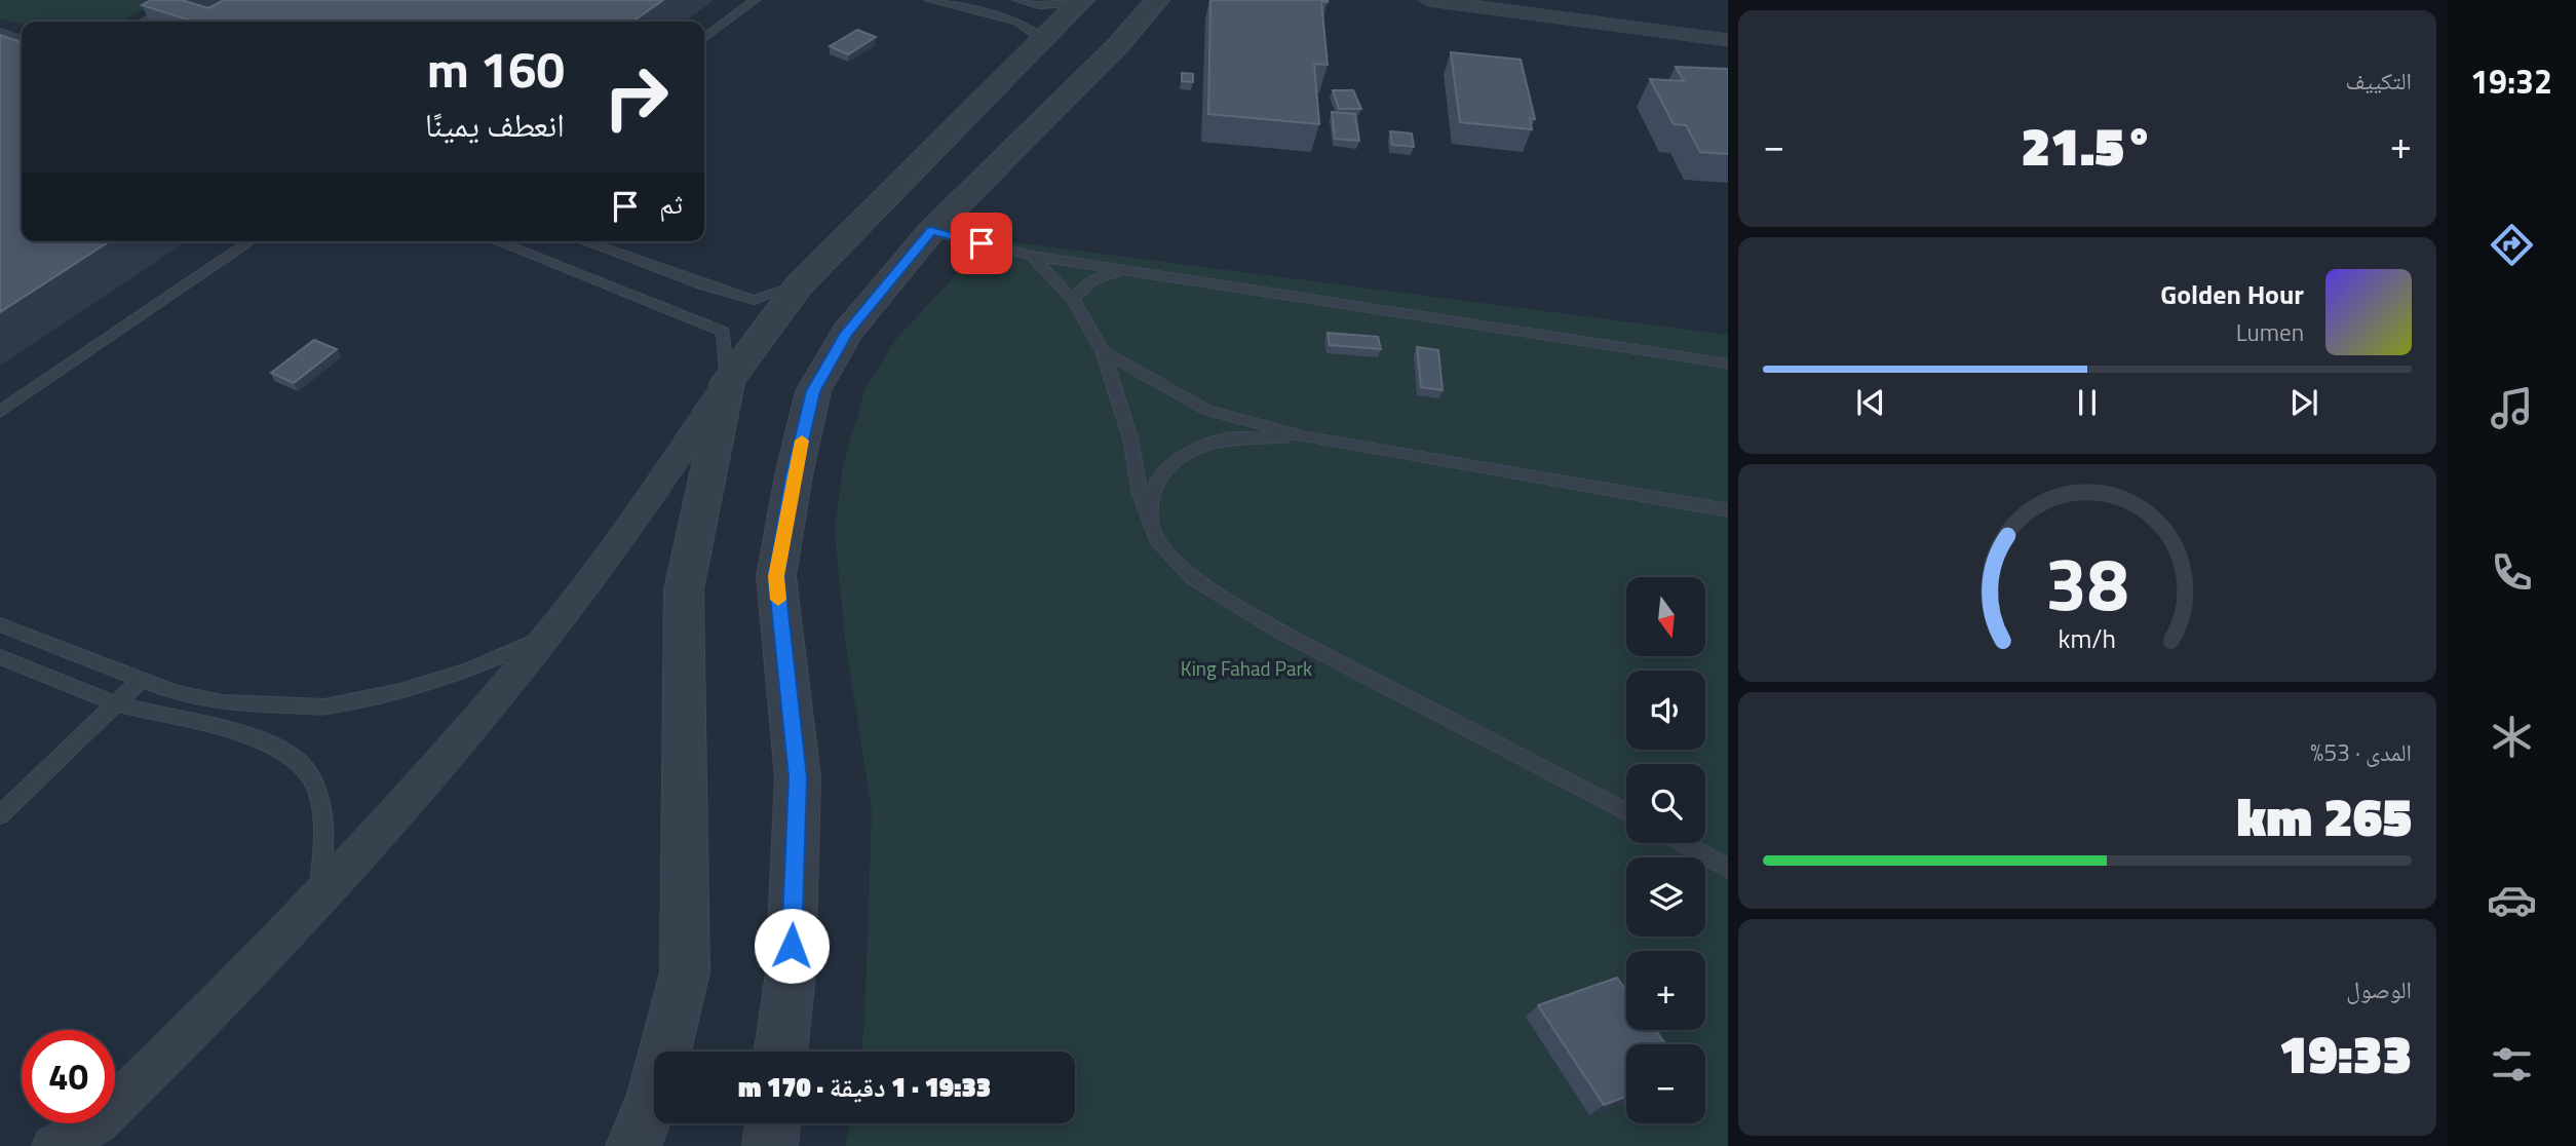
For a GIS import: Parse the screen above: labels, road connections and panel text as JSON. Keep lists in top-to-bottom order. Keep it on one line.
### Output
{"parks":["King Fahad Park"],"north":"bottom","page":{"tabs":"19:32","tile":["التكييف",["المدى · 53%","265 km"],["الوصول","19:33"]],"turn":["160 m","انعطف يمينًا"],"heat":["−","21.5°","+"],"then":"ثم","song":["Golden Hour","Lumen"],"map_buttons":["+","−"],"limit":"40","trip":"19:33 · 1 دقيقة · 170 m","gauge":["38","km/h"]}}
